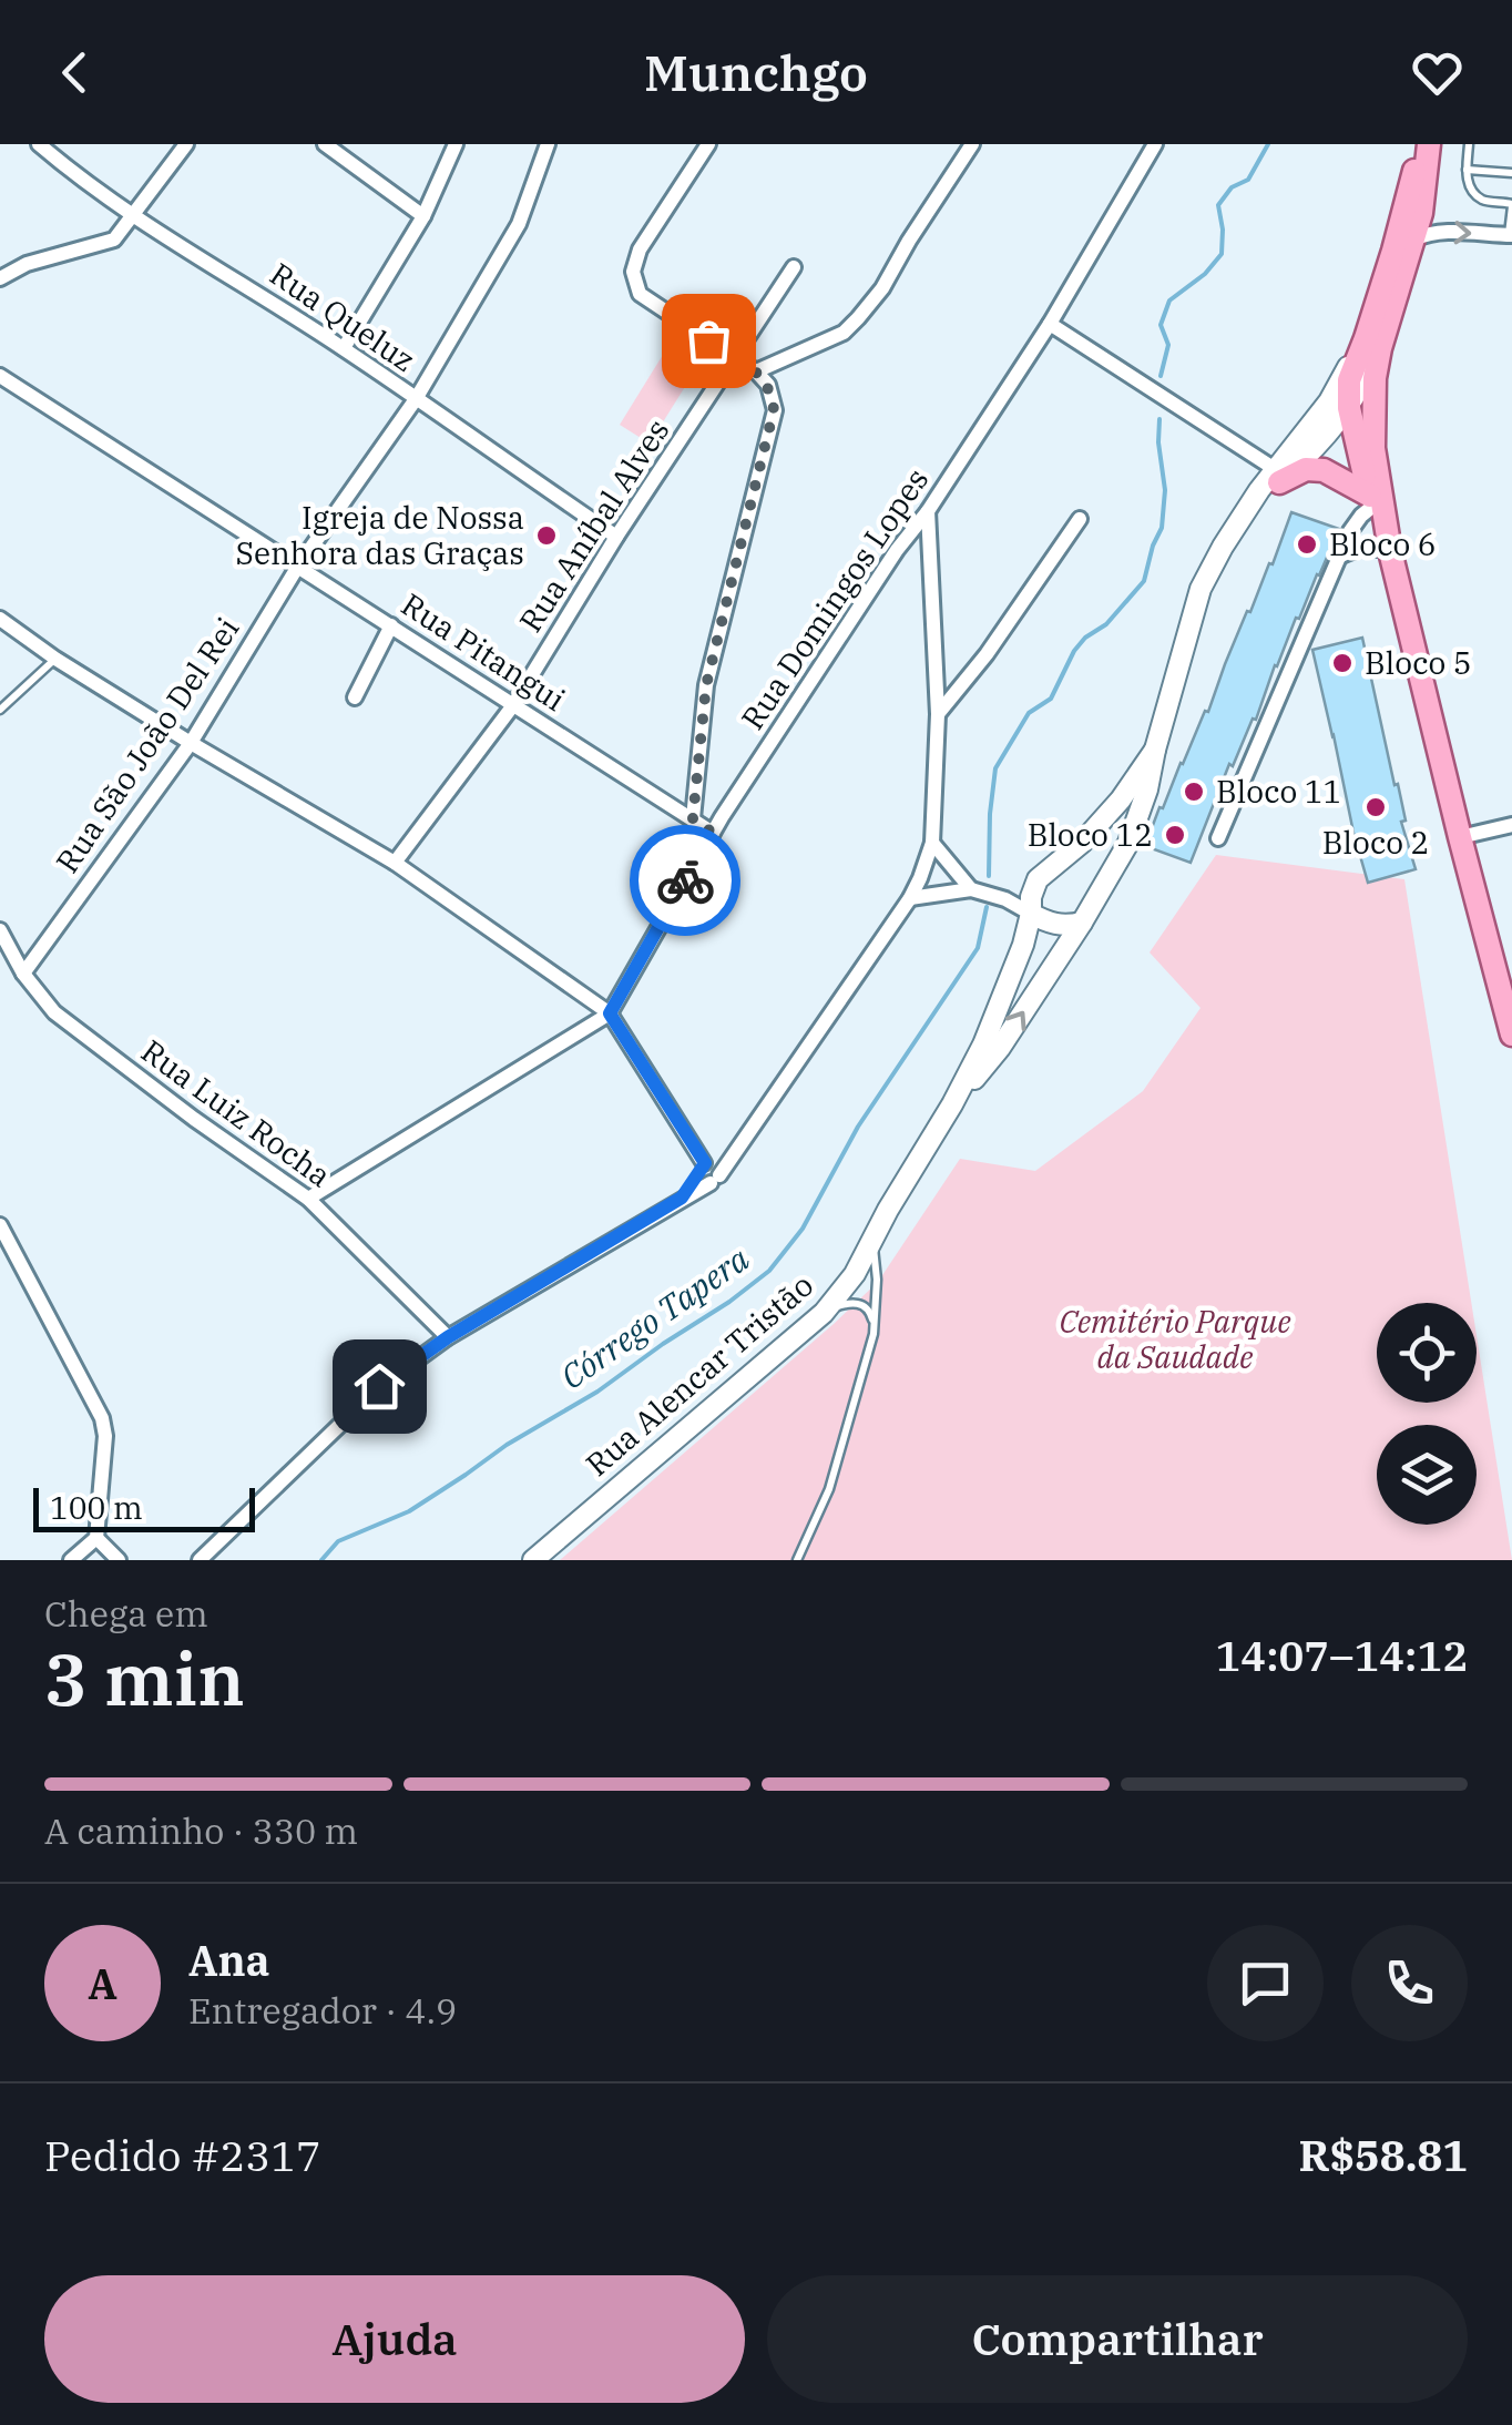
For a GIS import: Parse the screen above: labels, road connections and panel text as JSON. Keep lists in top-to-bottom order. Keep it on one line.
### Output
{"streets":{"main road":["Rua Alencar Tristão"],"street":["Rua Queluz","Rua Aníbal Alves","Rua Domingos Lopes","Rua Pitangui","Rua São João Del Rei","Rua Luiz Rocha"]},"crossings":[["Rua Queluz","Rua Aníbal Alves"],["Rua Queluz","Rua São João Del Rei"],["Rua Aníbal Alves","Rua Pitangui"],["Rua Domingos Lopes","Rua Pitangui"],["Rua Domingos Lopes","Rua Luiz Rocha"],["Rua Pitangui","Rua São João Del Rei"],["Rua São João Del Rei","Rua Luiz Rocha"]],"water":["Córrego Tapera"],"parks":["Cemitério Parque da Saudade"],"places":["Igreja de Nossa Senhora das Graças","Bloco 6","Bloco 5","Bloco 11","Bloco 2","Bloco 12"],"scale_bar":"100 m","page":{"header":"Munchgo","scale":"100 m","heading":["3 min","Chega em","14:07–14:12"],"panel":["Ana","Entregador · 4.9","Pedido #2317","R$58.81"],"bar":"A caminho · 330 m","round":"A","buttons":["Ajuda","Compartilhar"]}}
